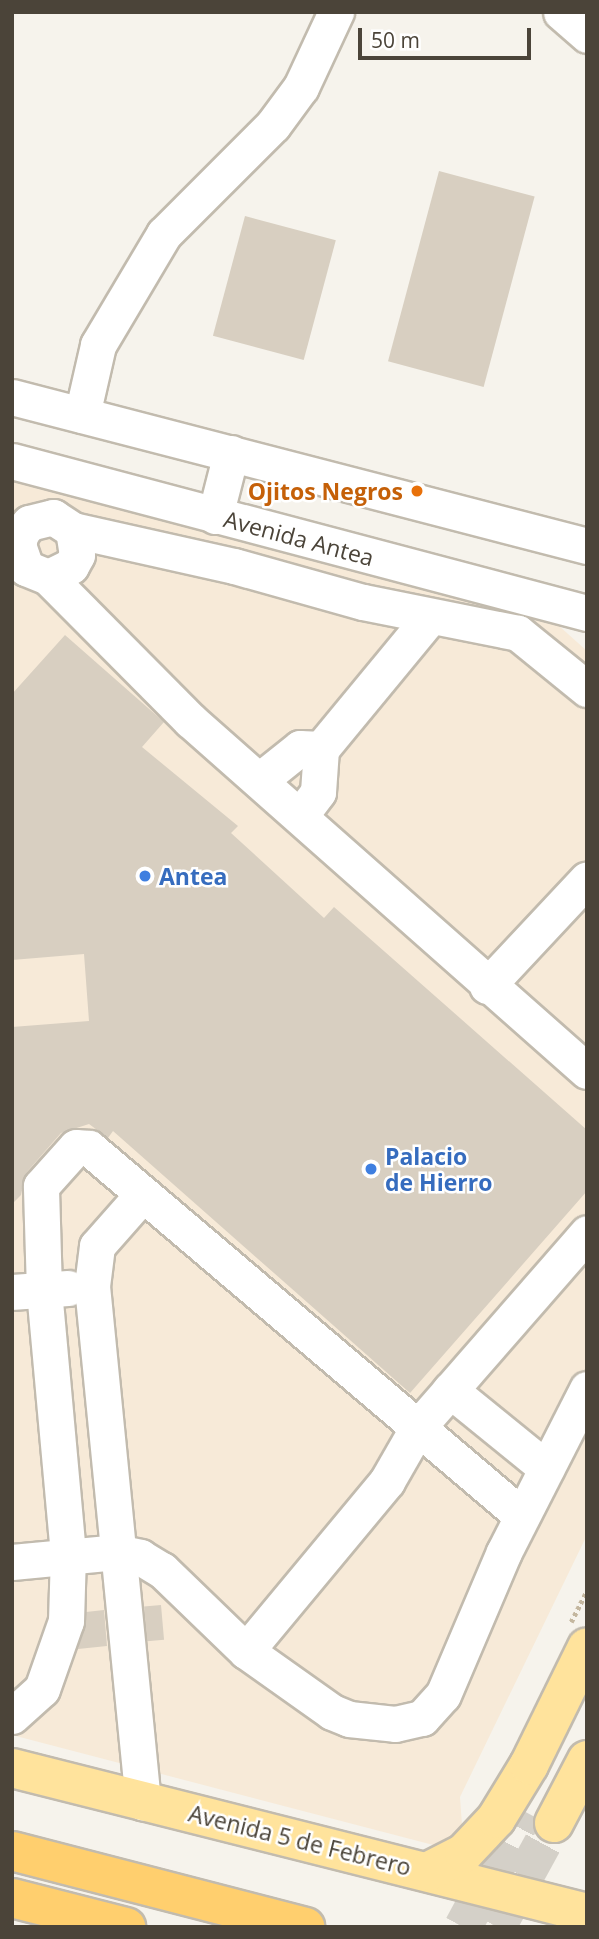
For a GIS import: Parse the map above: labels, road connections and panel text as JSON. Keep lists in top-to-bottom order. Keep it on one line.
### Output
{"streets":{"main road":["Avenida 5 de Febrero"],"street":["Avenida Antea"]},"places":["Ojitos Negros","Antea","Palacio de Hierro"],"scale_bar":"50 m"}
